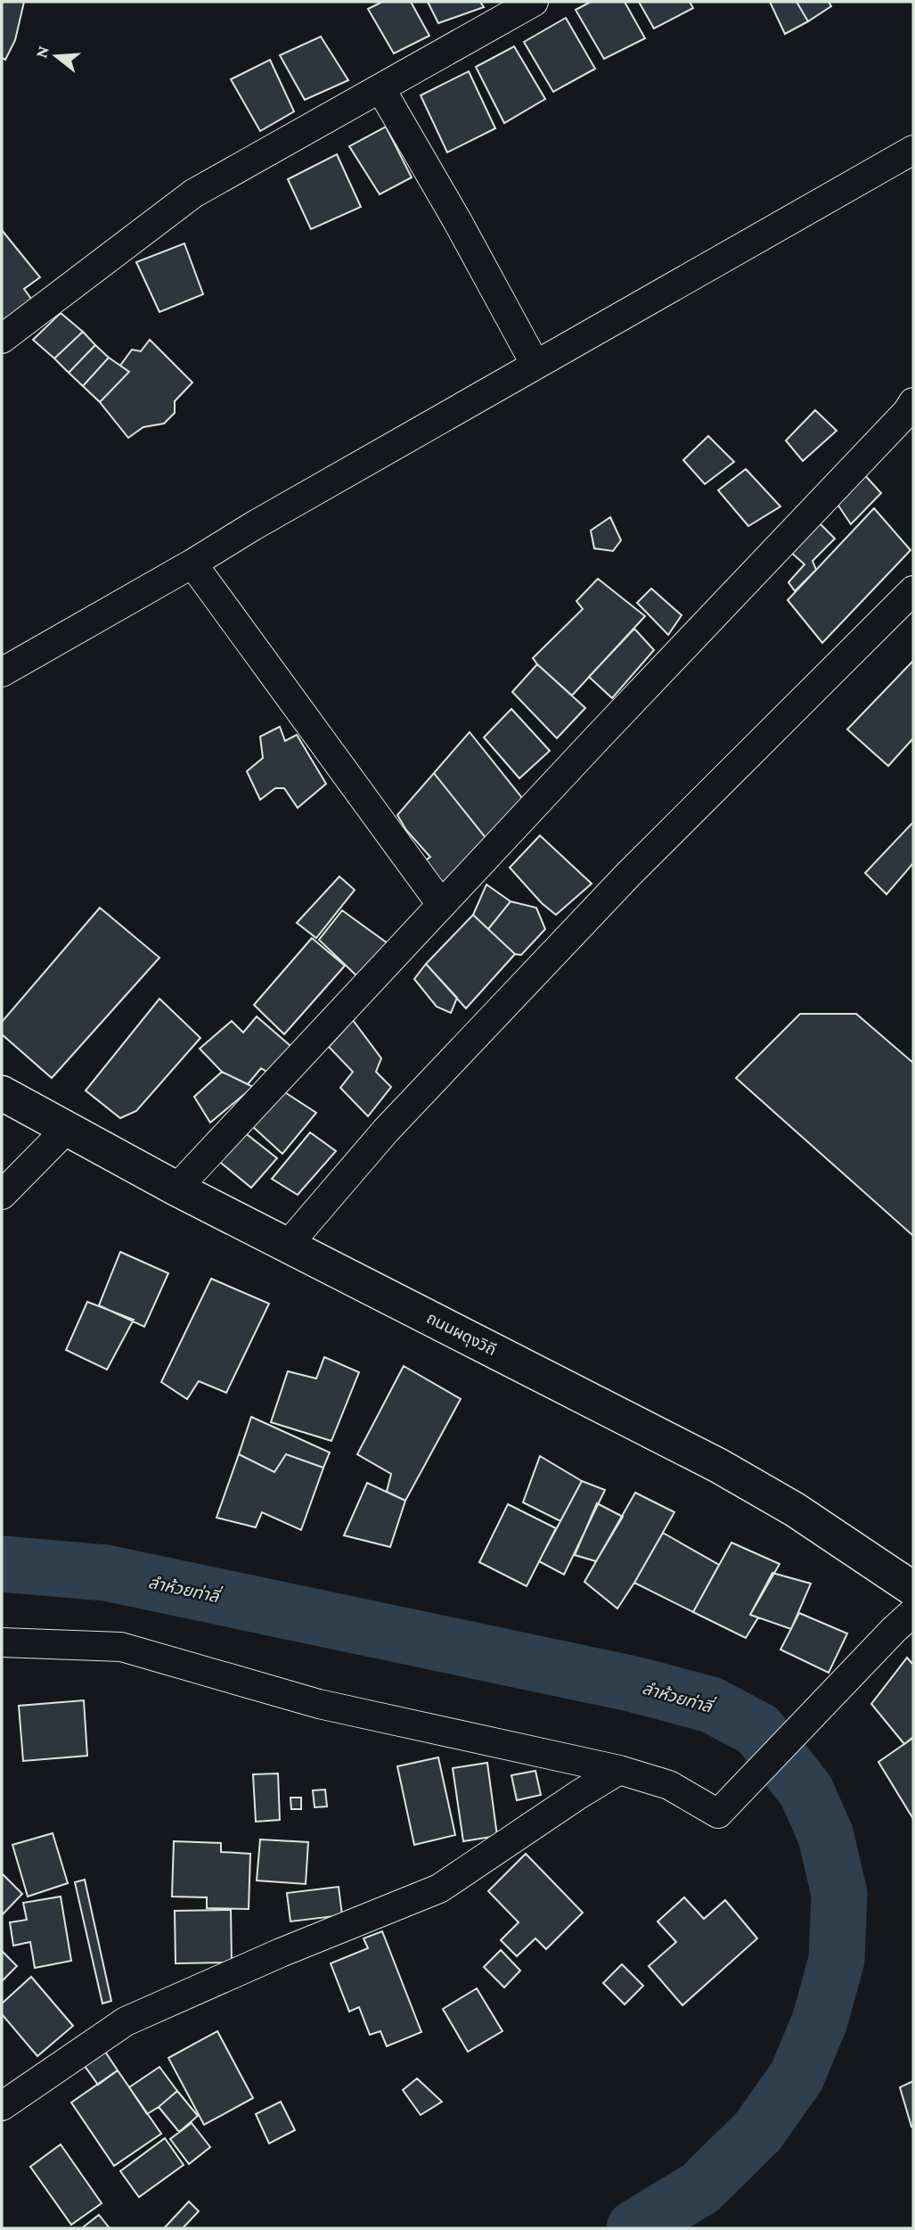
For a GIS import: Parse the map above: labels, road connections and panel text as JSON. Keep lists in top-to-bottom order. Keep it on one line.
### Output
{"streets":{"main road":["ถนนผดุงวิถี"]},"water":["ลำห้วยท่าลี่"],"north":"left"}
